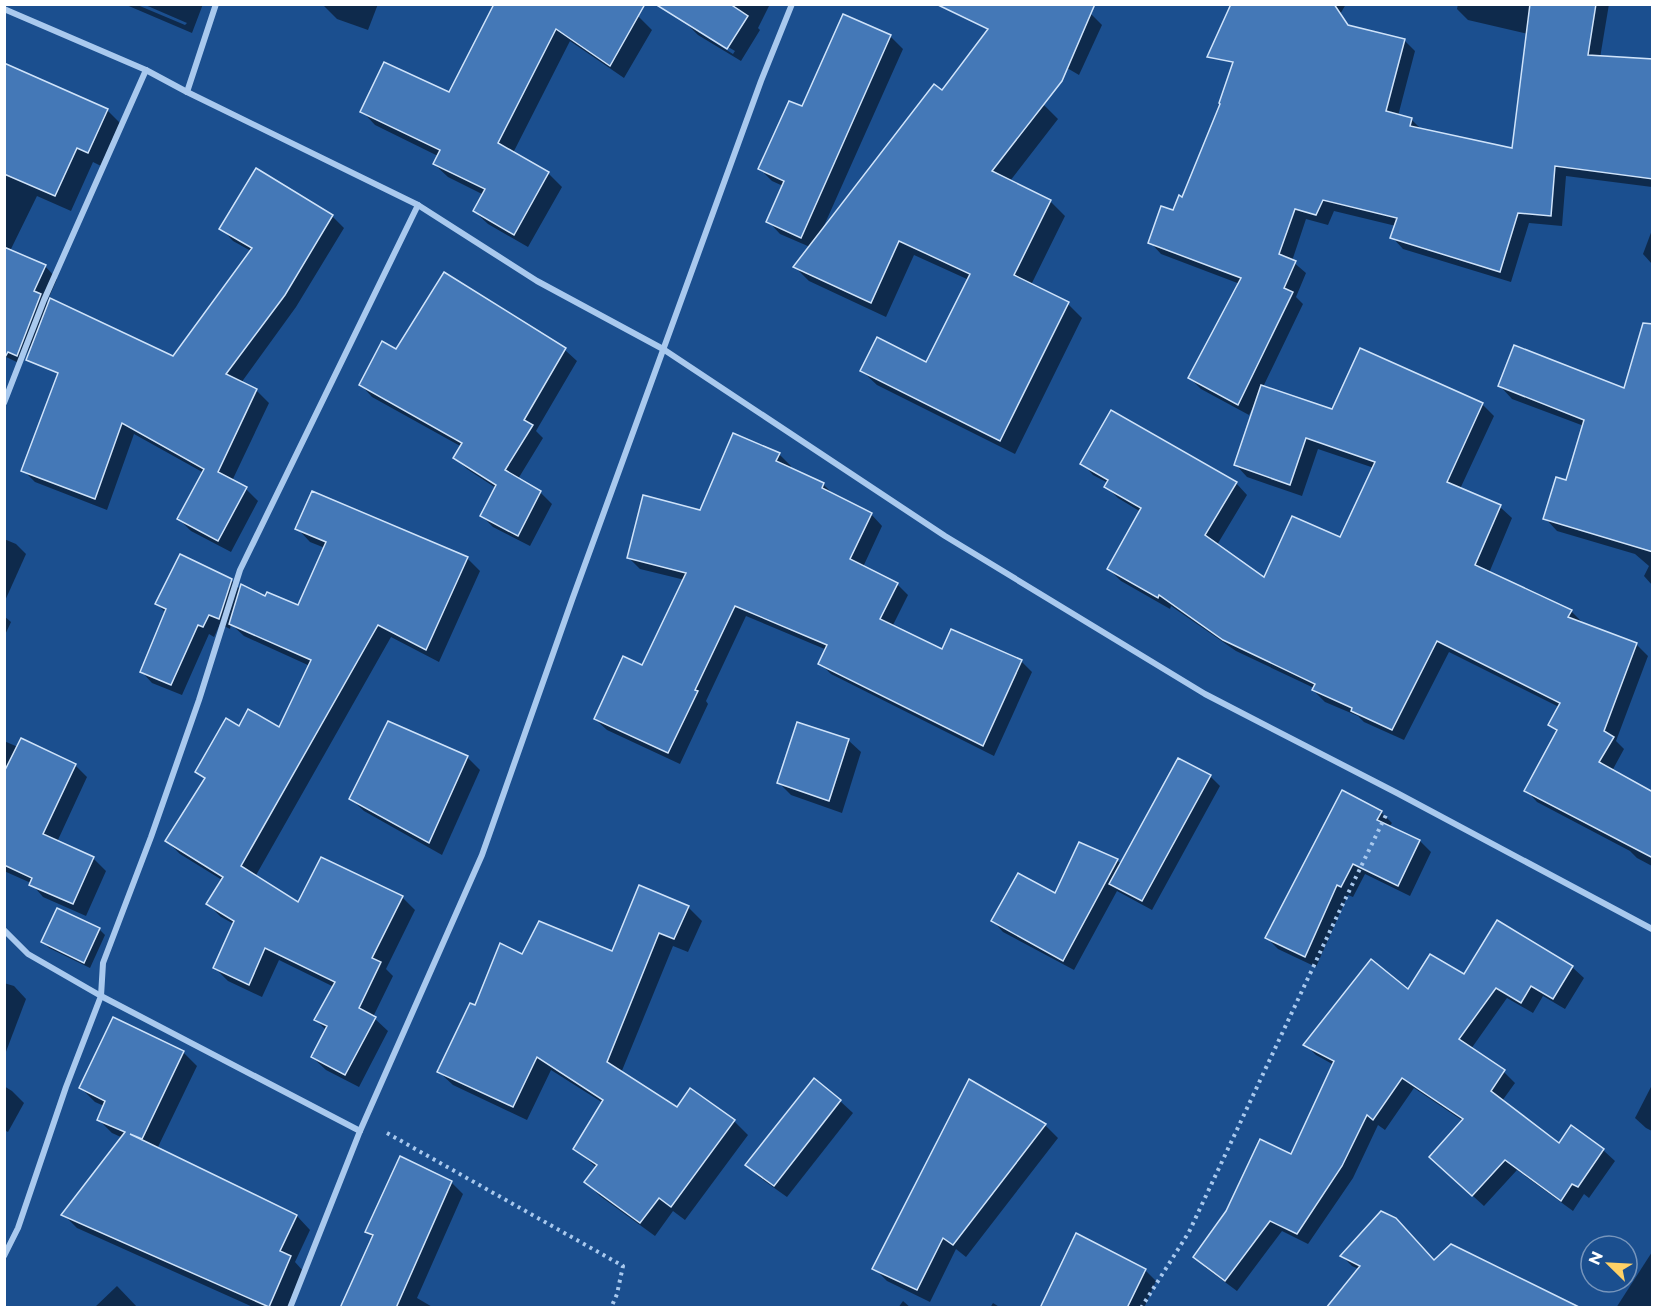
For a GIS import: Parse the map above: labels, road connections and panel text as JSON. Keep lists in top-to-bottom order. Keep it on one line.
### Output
{"north":"top left"}
